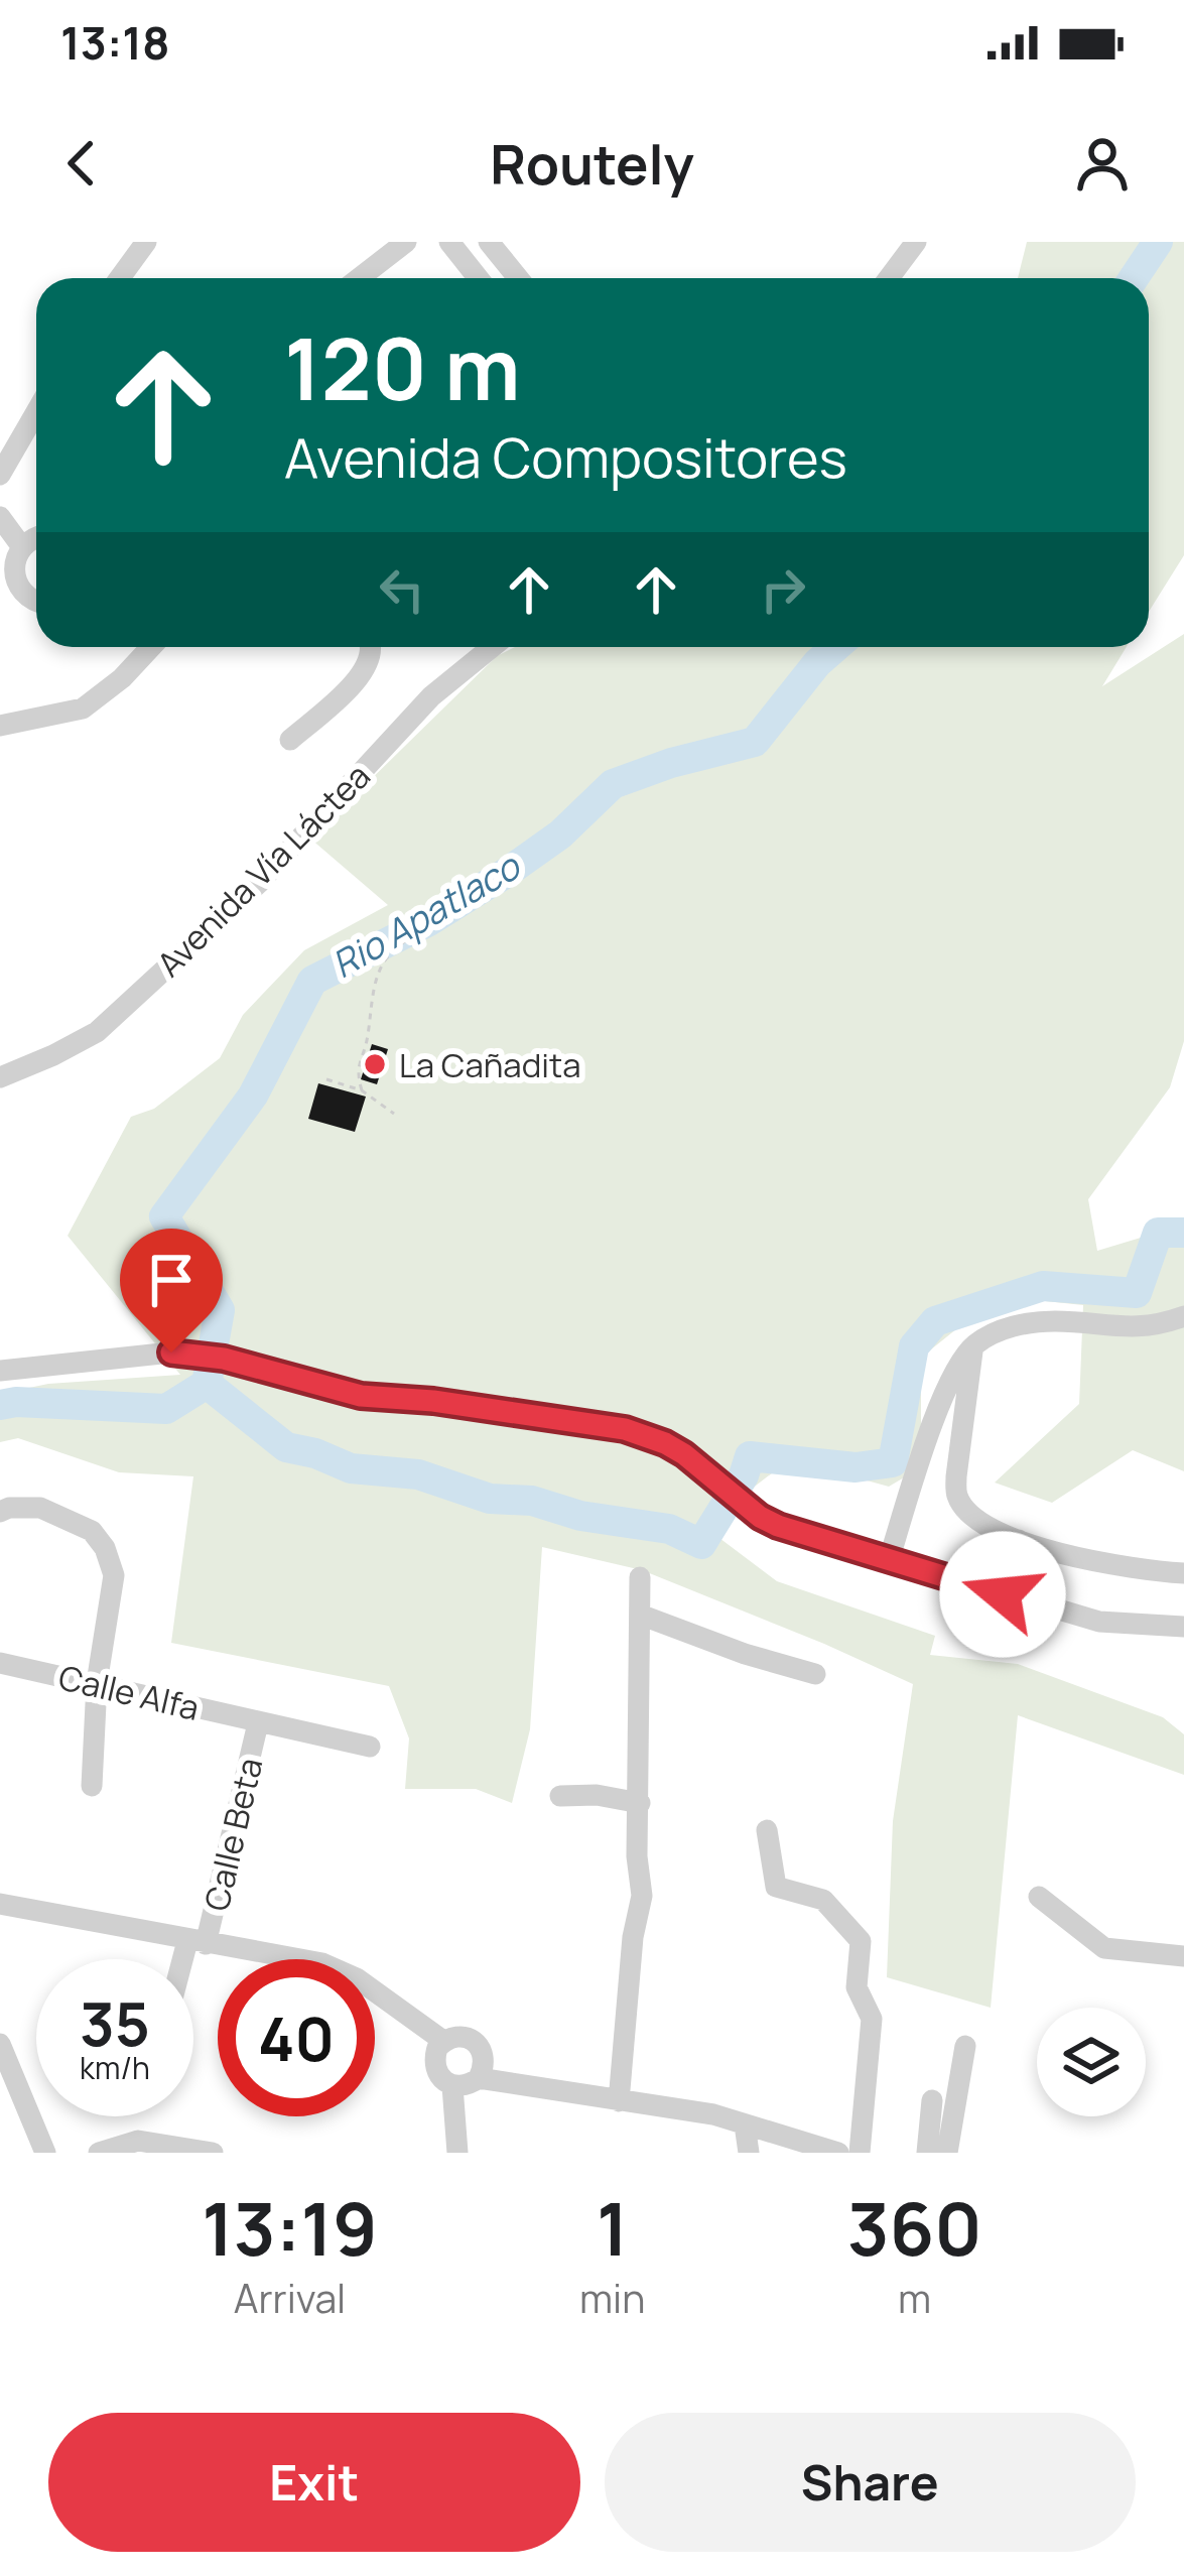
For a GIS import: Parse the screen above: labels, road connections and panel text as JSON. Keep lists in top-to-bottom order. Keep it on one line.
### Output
{"streets":{"street":["Avenida Vía Láctea","Calle Alfa","Calle Beta"]},"crossings":[["Calle Alfa","Calle Beta"]],"water":["Rio Apatlaco"],"places":["La Cañadita"],"page":{"status":"13:18","header":"Routely","turn":["120 m","Avenida Compositores"],"speed":"35 km/h","limit":"40","eta":["13:19","Arrival","1","min","360","m"],"buttons":["Exit","Share"]}}
